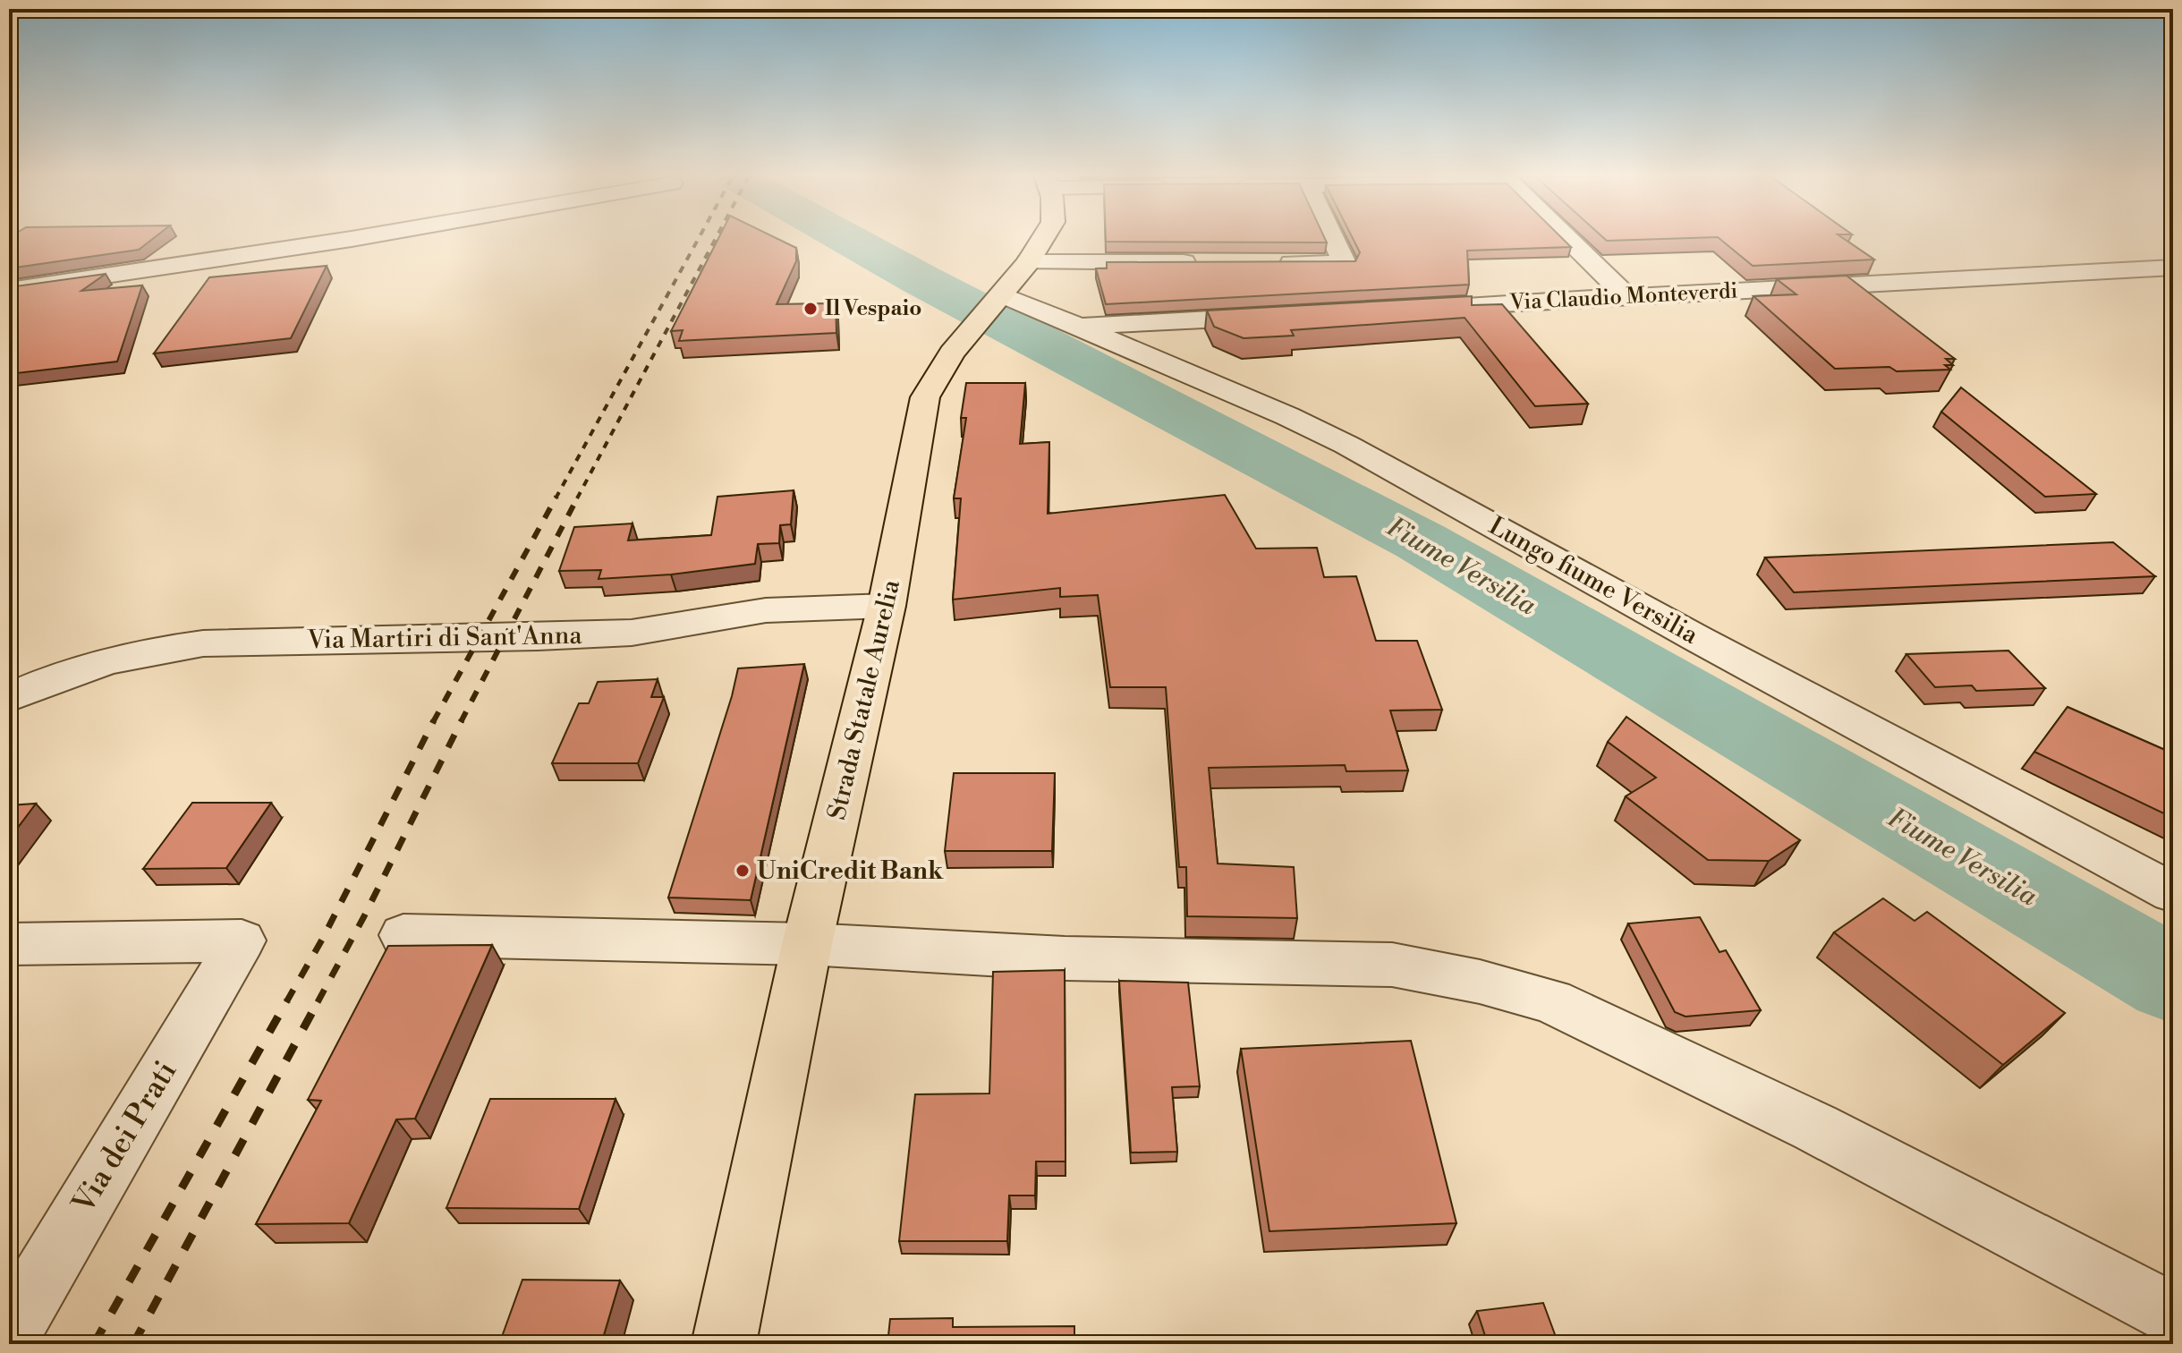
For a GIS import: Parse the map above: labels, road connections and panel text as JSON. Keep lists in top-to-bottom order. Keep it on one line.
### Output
{"streets":{"main road":["Strada Statale Aurelia"],"street":["Via Claudio Monteverdi","Lungo fiume Versilia","Via Martiri di Sant'Anna","Via dei Prati"]},"crossings":[["Lungo fiume Versilia","Strada Statale Aurelia"],["Via Martiri di Sant'Anna","Strada Statale Aurelia"]],"water":["Fiume Versilia"],"places":["Il Vespaio","UniCredit Bank"]}
